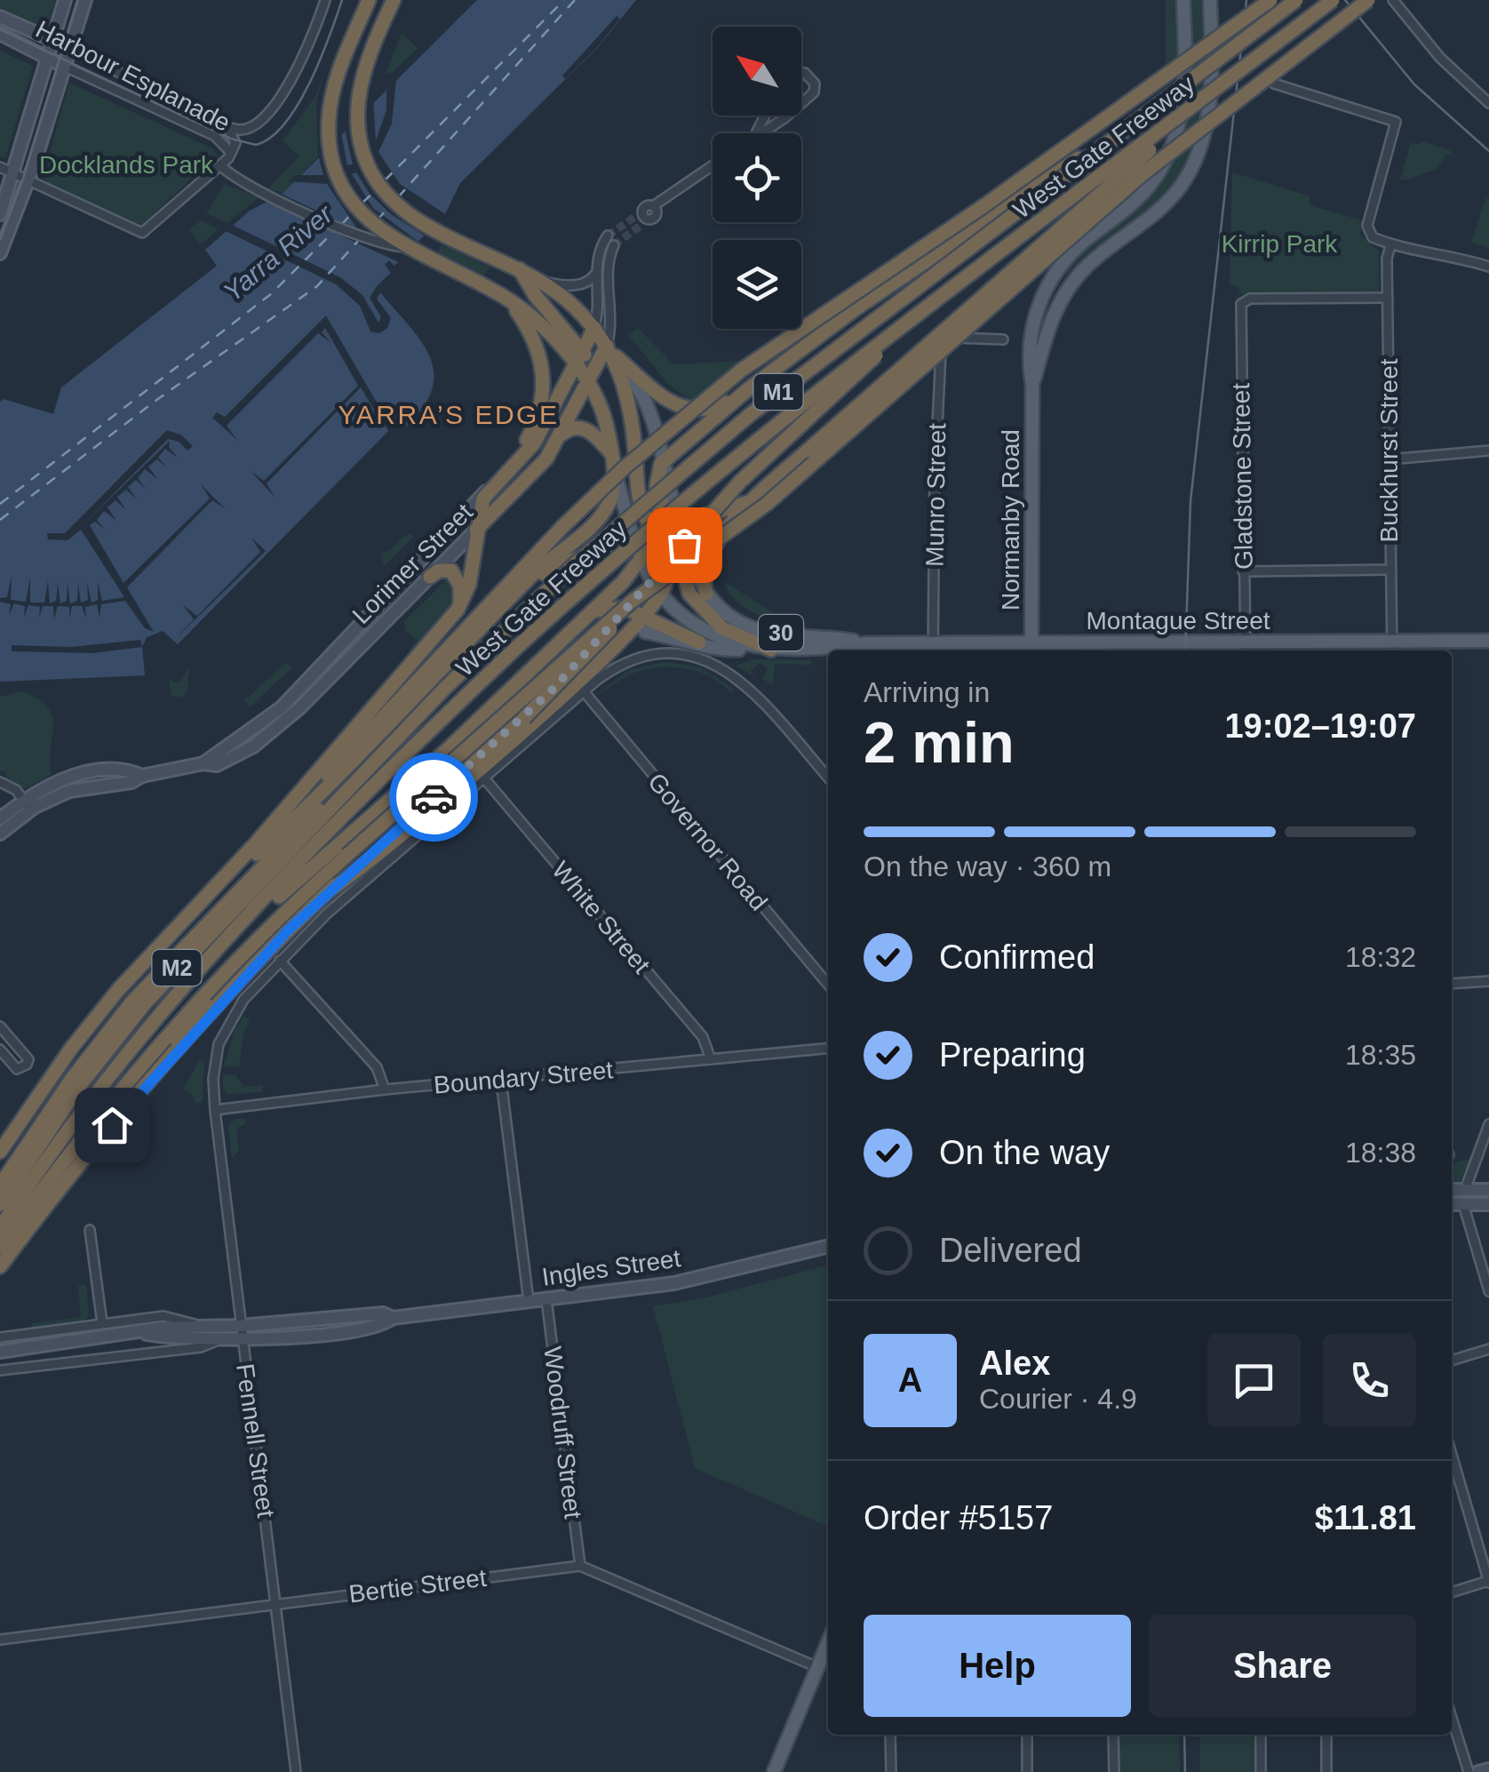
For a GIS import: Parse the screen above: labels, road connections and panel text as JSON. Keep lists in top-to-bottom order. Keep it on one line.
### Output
{"streets":{"highway":["West Gate Freeway","M1","Lorimer Street","M2"],"main road":["Normanby Road","Montague Street","30"],"street":["Harbour Esplanade","Buckhurst Street","Gladstone Street","Munro Street","Governor Road","White Street","Boundary Street","Ingles Street","Woodruff Street","Fennell Street","Bertie Street"]},"crossings":[["West Gate Freeway","M1"],["West Gate Freeway","M2"],["Buckhurst Street","Gladstone Street"],["Buckhurst Street","Montague Street"],["Gladstone Street","Montague Street"],["Munro Street","Montague Street"],["Normanby Road","Montague Street"],["Lorimer Street","M2"],["Governor Road","Fennell Street"],["White Street","Boundary Street"],["White Street","Fennell Street"],["Boundary Street","Fennell Street"],["Ingles Street","Woodruff Street"],["Ingles Street","Fennell Street"],["Woodruff Street","Bertie Street"],["Fennell Street","Bertie Street"]],"districts":["YARRA’S EDGE"],"water":["Yarra River"],"parks":["Docklands Park","Kirrip Park"],"north":"top left","page":{"heading":["2 min","Arriving in","19:02–19:07"],"panel":["Alex","Courier · 4.9","Order #5157","$11.81"],"bar":"On the way · 360 m","list":[["Confirmed","18:32"],["Preparing","18:35"],["On the way","18:38"],"Delivered"],"round":"A","buttons":["Help","Share"]}}
